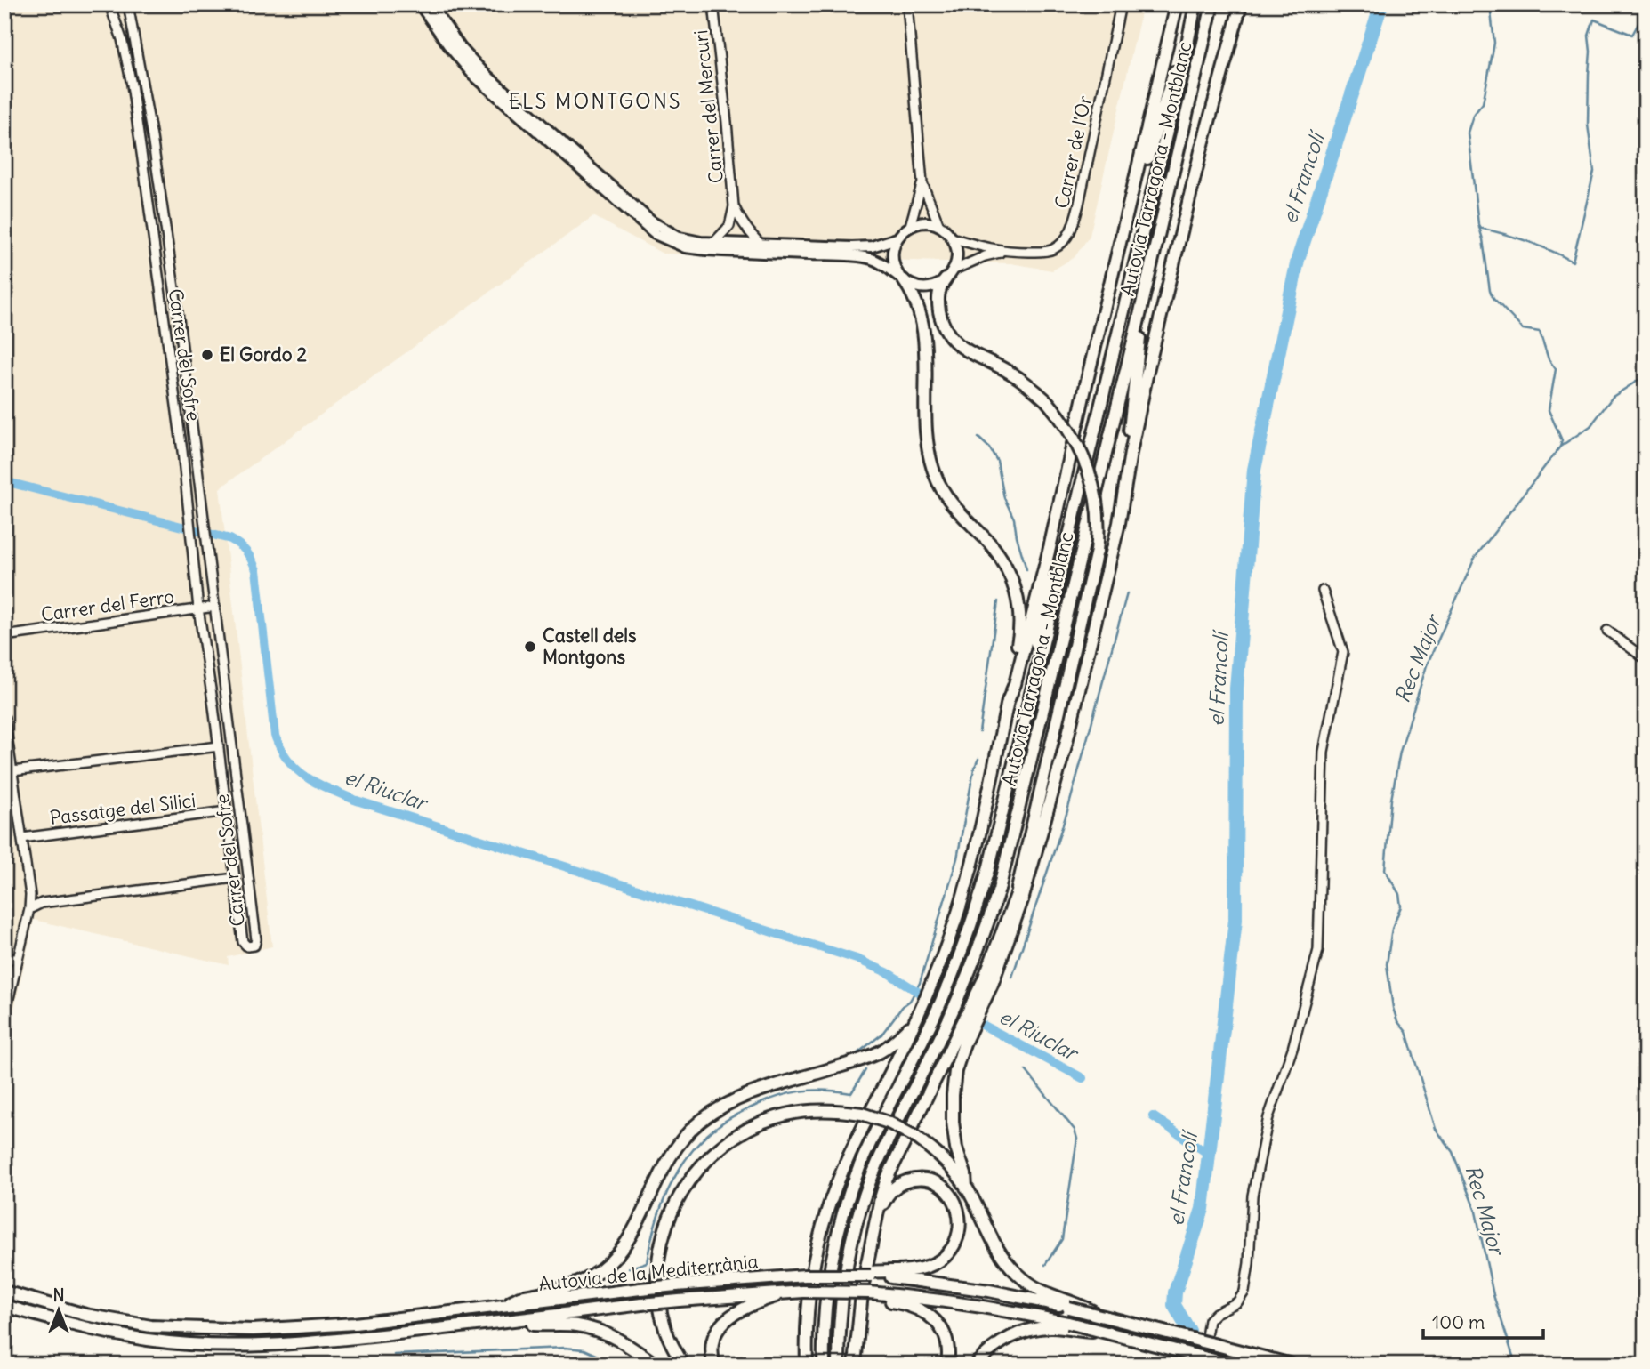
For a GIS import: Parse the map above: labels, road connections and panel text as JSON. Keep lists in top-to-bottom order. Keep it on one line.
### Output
{"streets":{"highway":["Autovia Tarragona - Montblanc","Autovia de la Mediterrània"],"street":["Carrer del Mercuri","Carrer de l'Or","Carrer del Sofre","Carrer del Ferro","Passatge del Silici"]},"crossings":[["Carrer del Sofre","Carrer del Ferro"],["Carrer del Sofre","Passatge del Silici"]],"districts":["ELS MONTGONS"],"water":["el Francolí","Rec Major","el Riuclar"],"places":["El Gordo 2","Castell dels Montgons"],"scale_bar":"100 m","north":"top"}
